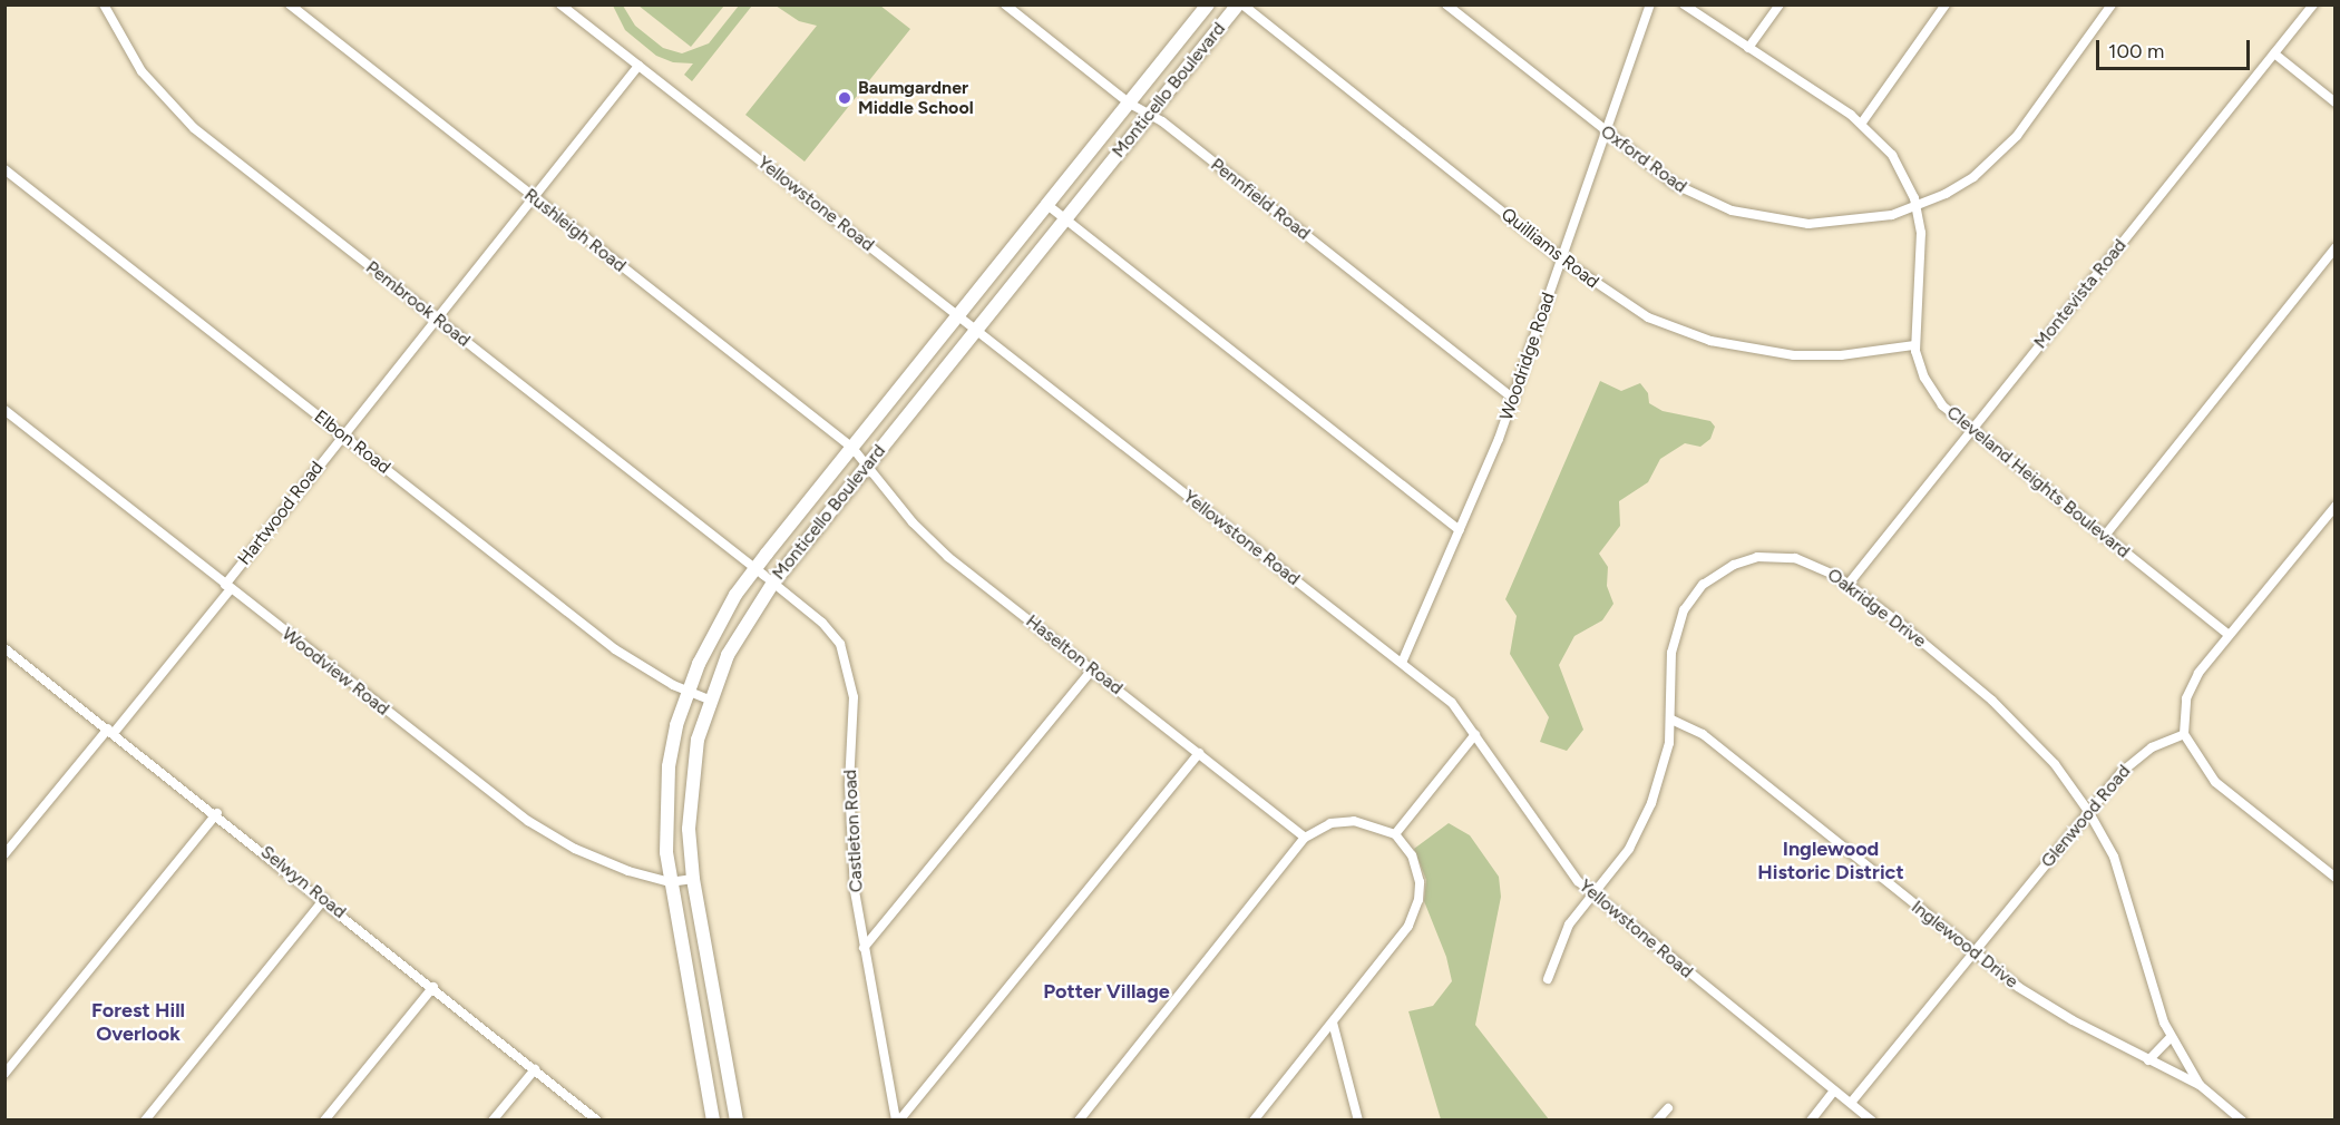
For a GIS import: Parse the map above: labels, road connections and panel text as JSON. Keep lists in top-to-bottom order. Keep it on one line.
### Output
{"streets":{"main road":["Monticello Boulevard"],"street":["Oxford Road","Pennfield Road","Yellowstone Road","Rushleigh Road","Quilliams Road","Montevista Road","Pembrook Road","Woodridge Road","Elbon Road","Cleveland Heights Boulevard","Hartwood Road","Oakridge Drive","Haselton Road","Woodview Road","Glenwood Road","Castleton Road","Selwyn Road","Inglewood Drive"]},"crossings":[["Monticello Boulevard","Pennfield Road"],["Monticello Boulevard","Yellowstone Road"],["Monticello Boulevard","Rushleigh Road"],["Monticello Boulevard","Quilliams Road"],["Monticello Boulevard","Pembrook Road"],["Monticello Boulevard","Elbon Road"],["Monticello Boulevard","Haselton Road"],["Monticello Boulevard","Woodview Road"],["Monticello Boulevard","Castleton Road"],["Oxford Road","Woodridge Road"],["Oxford Road","Cleveland Heights Boulevard"],["Pennfield Road","Woodridge Road"],["Yellowstone Road","Woodridge Road"],["Yellowstone Road","Hartwood Road"],["Yellowstone Road","Oakridge Drive"],["Yellowstone Road","Glenwood Road"],["Rushleigh Road","Hartwood Road"],["Rushleigh Road","Haselton Road"],["Quilliams Road","Woodridge Road"],["Quilliams Road","Cleveland Heights Boulevard"],["Montevista Road","Cleveland Heights Boulevard"],["Montevista Road","Oakridge Drive"],["Pembrook Road","Hartwood Road"],["Pembrook Road","Castleton Road"],["Elbon Road","Hartwood Road"],["Hartwood Road","Woodview Road"],["Hartwood Road","Selwyn Road"],["Oakridge Drive","Glenwood Road"],["Oakridge Drive","Inglewood Drive"],["Glenwood Road","Inglewood Drive"]],"districts":["Inglewood Historic District","Potter Village","Forest Hill Overlook"],"places":["Baumgardner Middle School"],"scale_bar":"100 m"}
